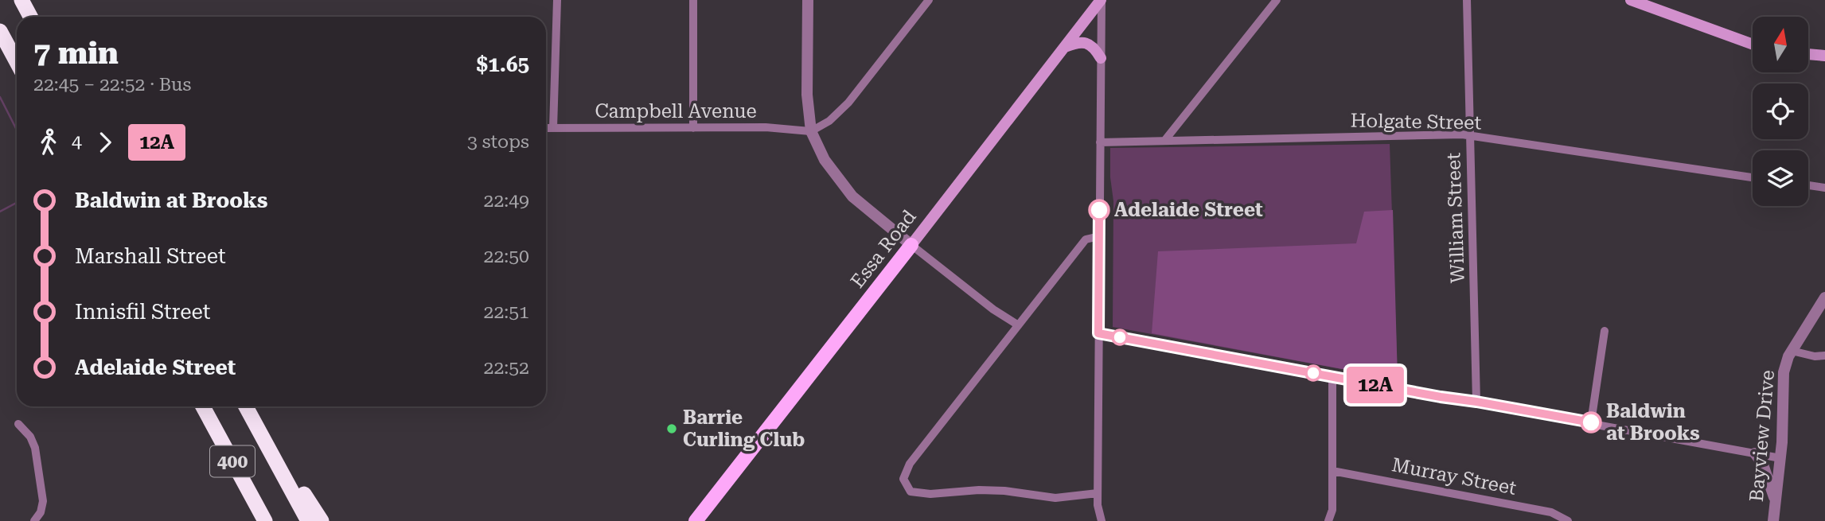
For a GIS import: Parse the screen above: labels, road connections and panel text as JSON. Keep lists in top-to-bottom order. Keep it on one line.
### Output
{"streets":{"highway":["400"],"main road":["Essa Road"],"street":["Campbell Avenue","Holgate Street","William Street","Bayview Drive","Murray Street"]},"crossings":[["Holgate Street","William Street"]],"places":["Adelaide Street","Baldwin at Brooks","Barrie Curling Club"],"lines":["bus line 12A"],"north":"top","page":{"on_map":"12A","heading":["7 min","22:45 – 22:52 · Bus","$1.65"],"legs":["4","12A","3 stops"],"list":[{"name":"Baldwin at Brooks","value":"22:49"},{"name":"Marshall Street","value":"22:50"},{"name":"Innisfil Street","value":"22:51"},{"name":"Adelaide Street","value":"22:52"}]}}
